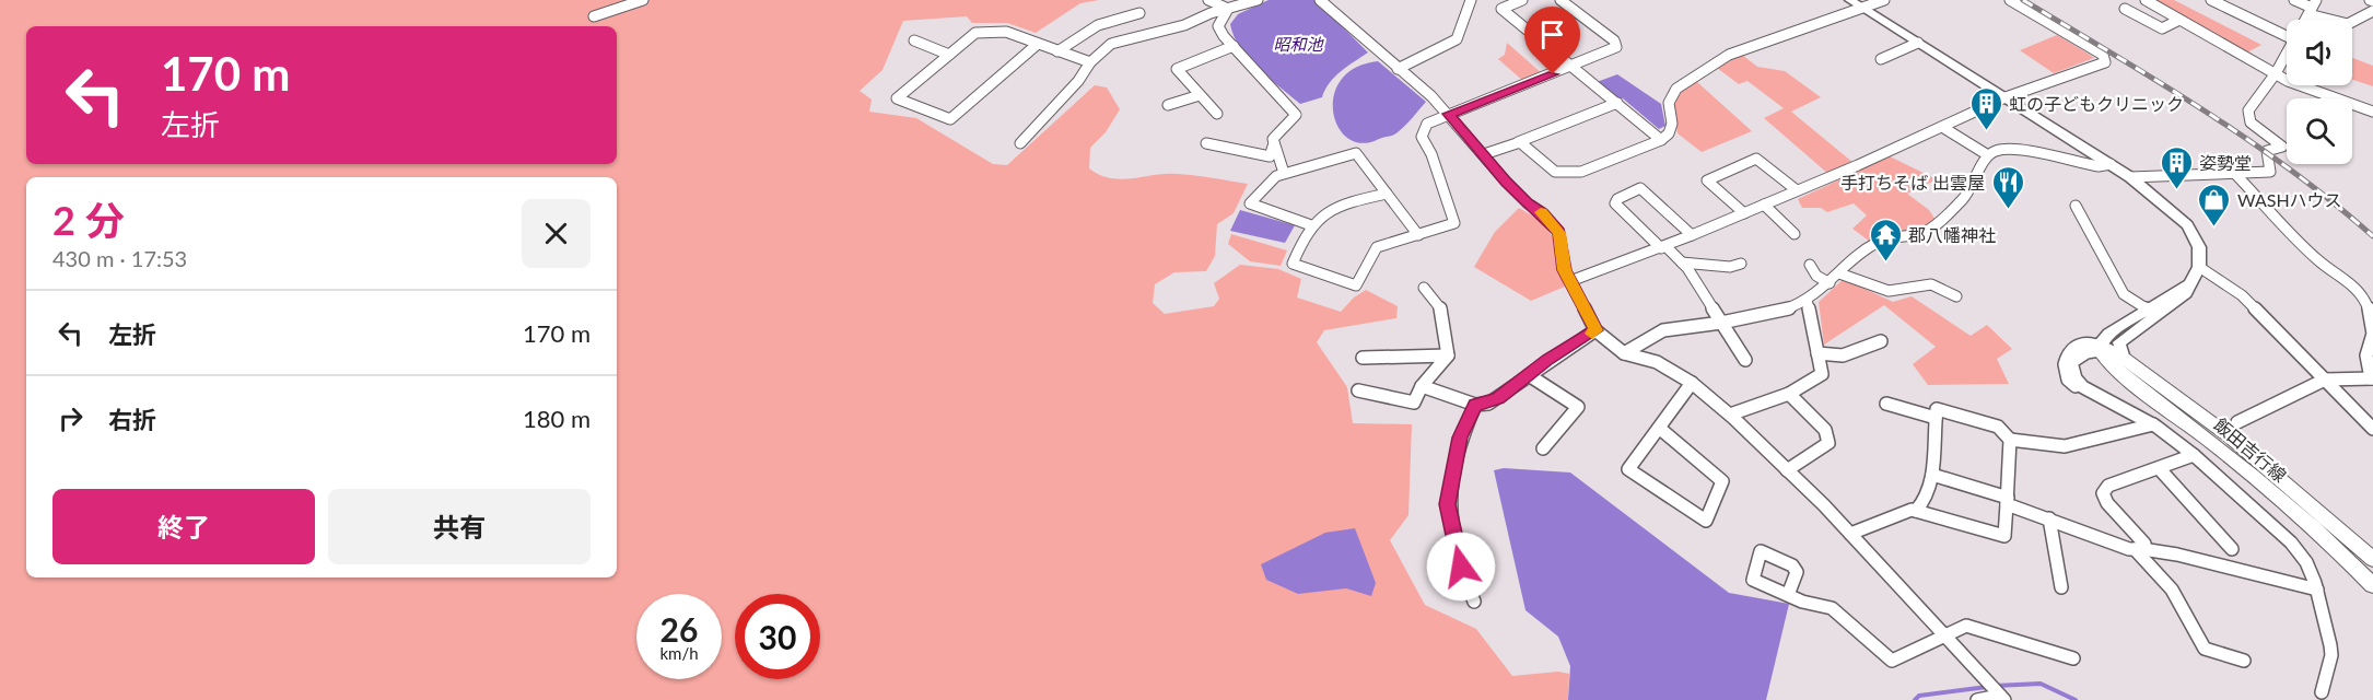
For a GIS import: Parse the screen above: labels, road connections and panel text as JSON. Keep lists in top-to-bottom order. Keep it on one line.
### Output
{"streets":{"main road":["飯田吉行線"]},"water":["昭和池"],"places":{"building":["虹の子どもクリニック","姿勢堂"],"restaurant":["手打ちそば 出雲屋"],"shop":["WASHハウス"],"temple":["郡八幡神社"]},"page":{"turn":["170 m","左折"],"heading":["2 分","430 m · 17:53"],"list":[{"name":"左折","value":"170 m"},{"name":"右折","value":"180 m"}],"buttons":["終了","共有"],"speed":"26 km/h","limit":"30"}}
